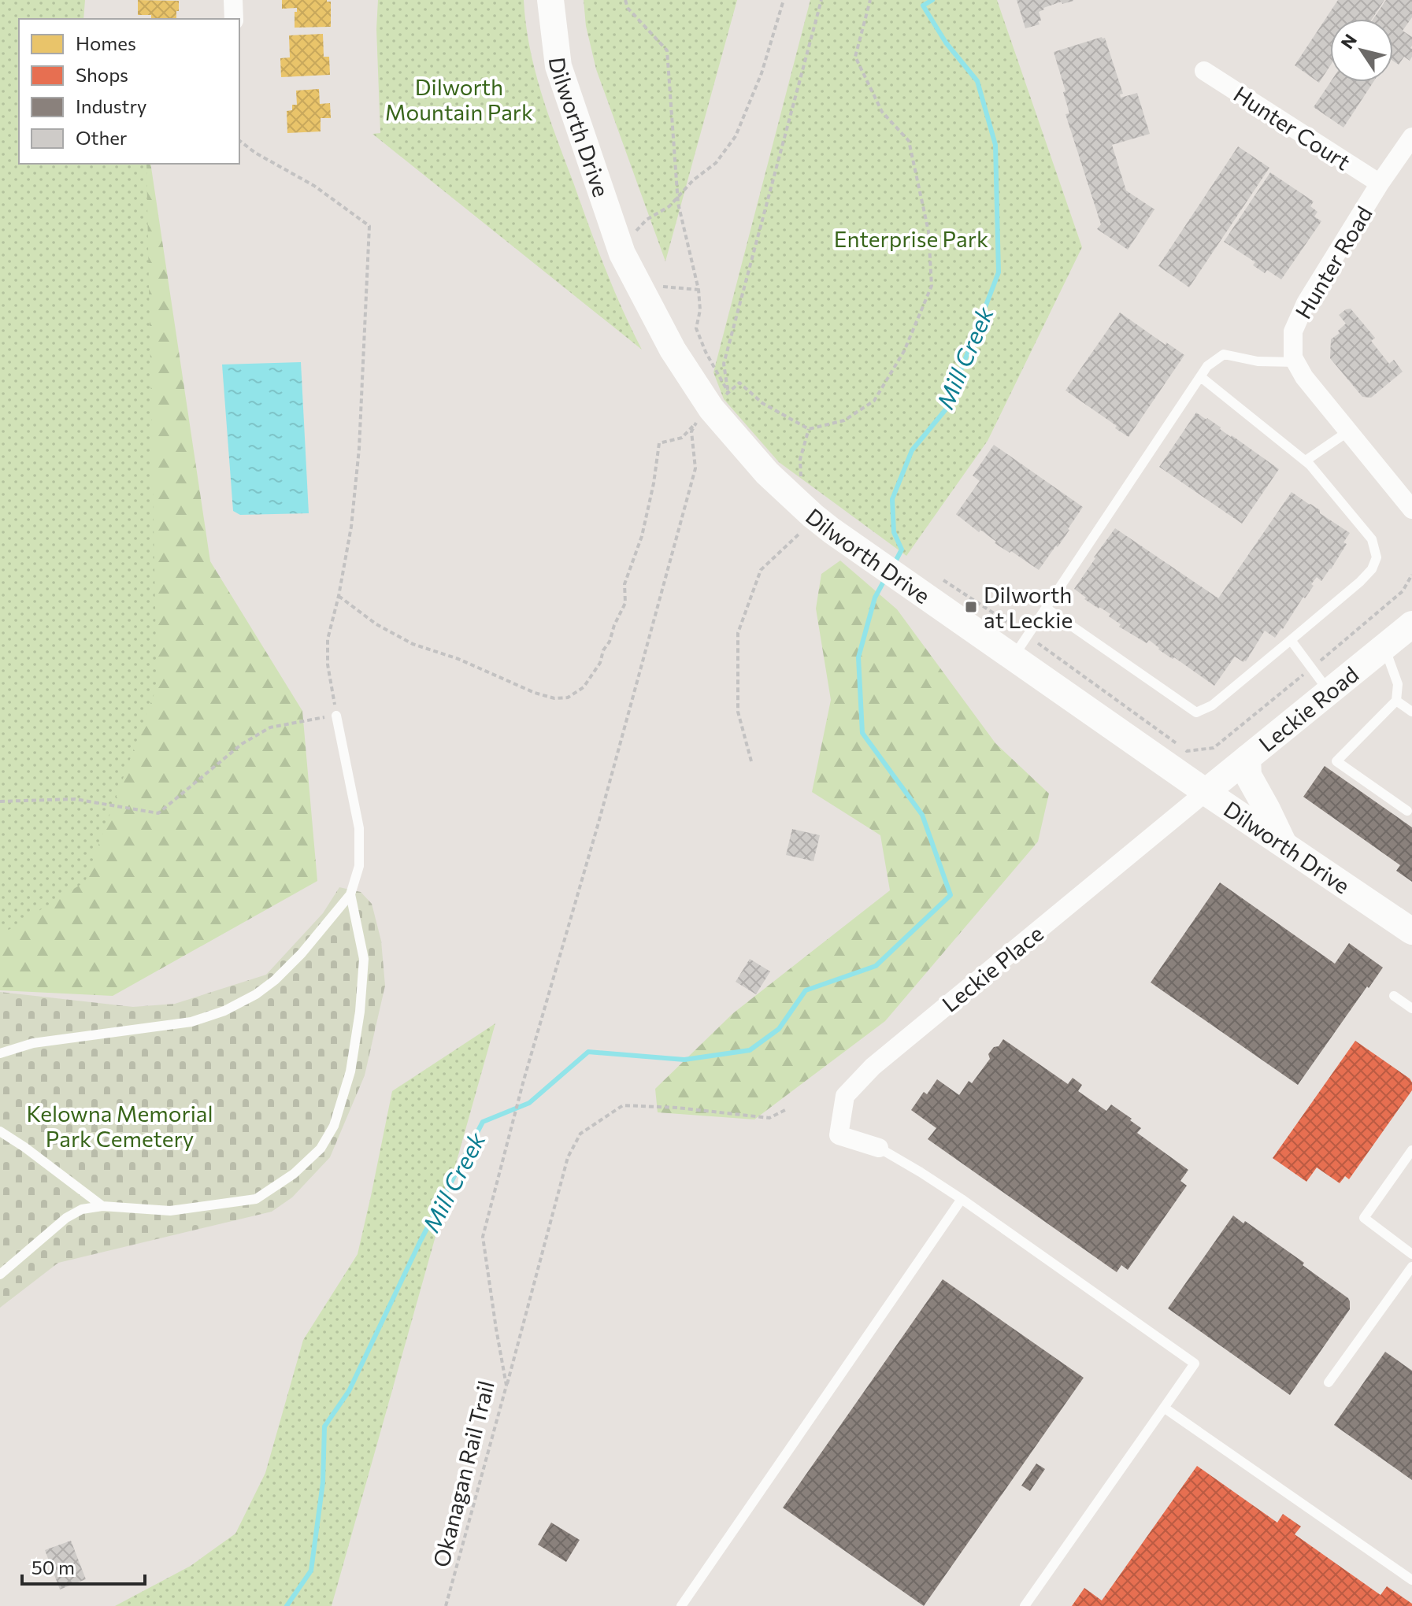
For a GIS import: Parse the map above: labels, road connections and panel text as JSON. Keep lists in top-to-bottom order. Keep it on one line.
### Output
{"streets":{"main road":["Dilworth Drive","Leckie Road"],"street":["Hunter Court","Hunter Road","Leckie Place"],"path":["Okanagan Rail Trail"]},"crossings":[["Dilworth Drive","Leckie Road"],["Dilworth Drive","Leckie Place"],["Hunter Court","Hunter Road"],["Leckie Road","Leckie Place"]],"water":["Mill Creek"],"parks":["Dilworth Mountain Park","Enterprise Park","Kelowna Memorial Park Cemetery"],"places":{"transit":["Dilworth at Leckie"]},"legend":["Homes","Shops","Industry","Other"],"scale_bar":"50 m","north":"top left"}
